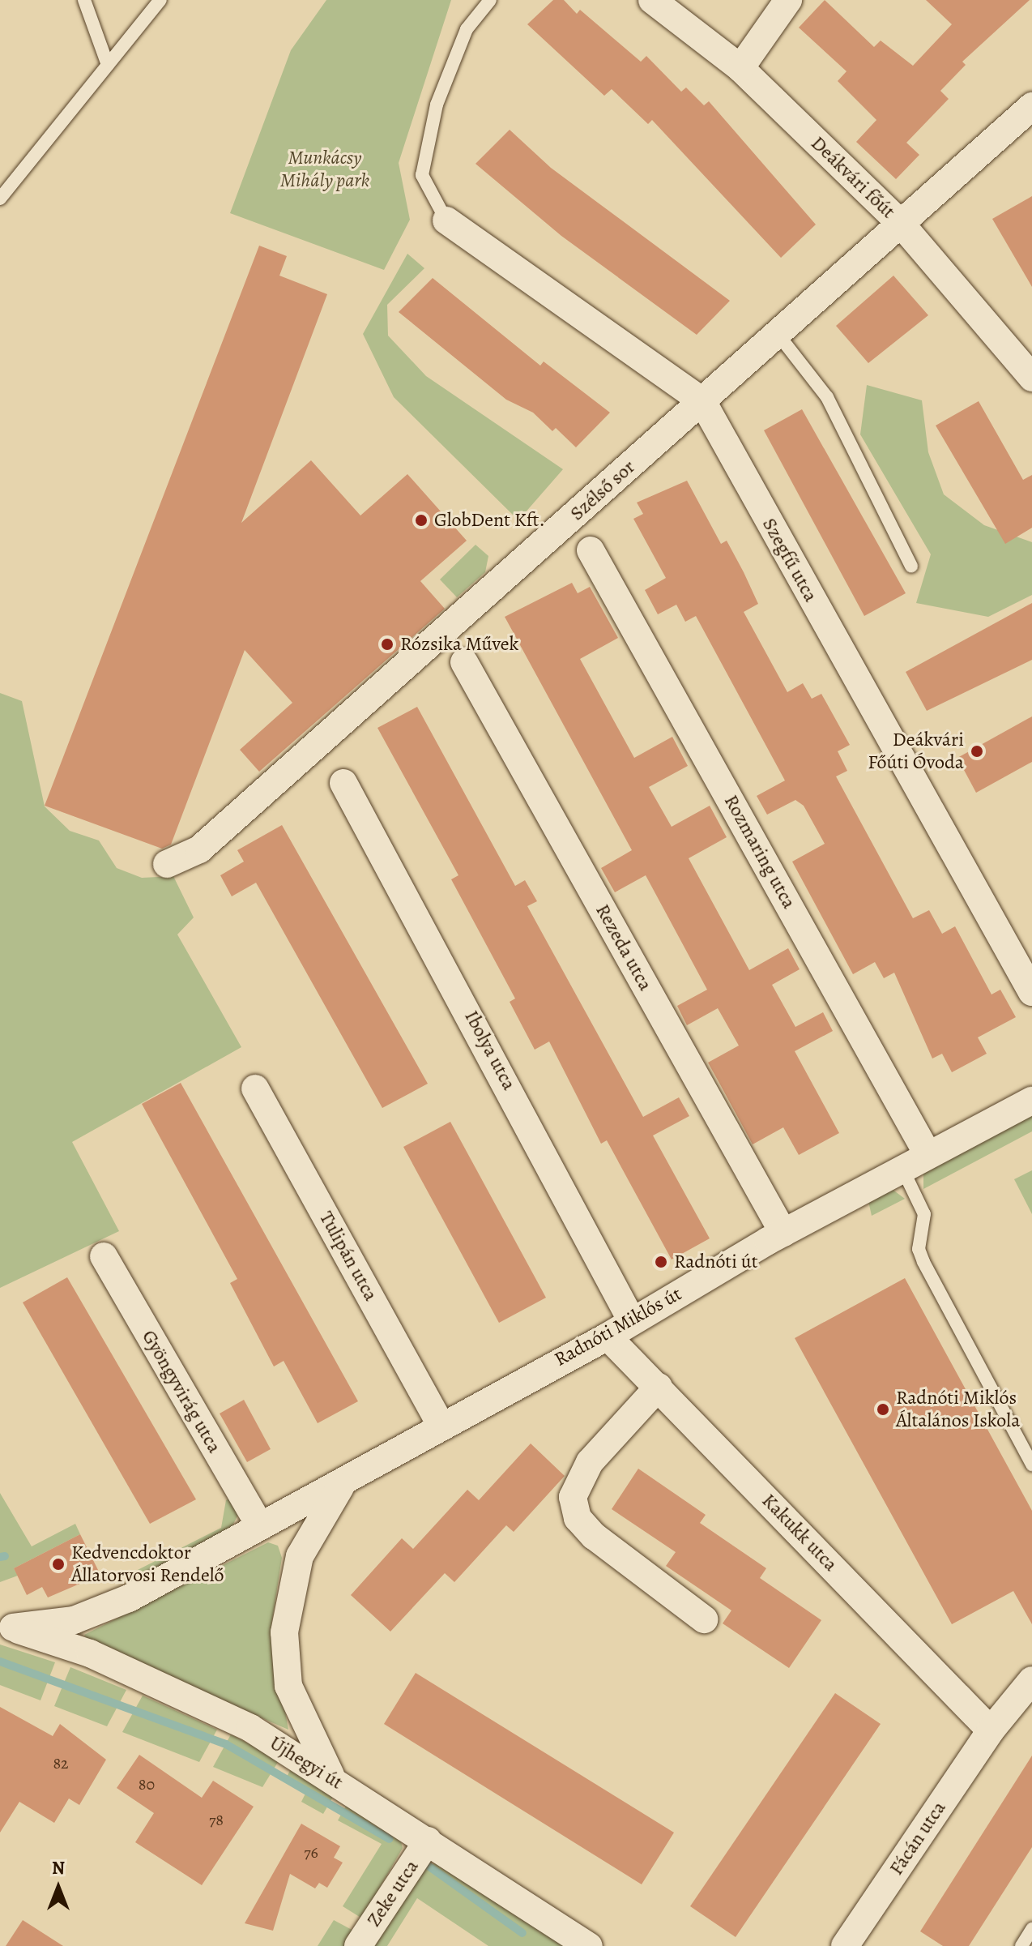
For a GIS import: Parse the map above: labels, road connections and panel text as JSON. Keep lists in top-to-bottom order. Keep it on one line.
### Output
{"streets":{"street":["Deákvári főút","Szélső sor","Szegfű utca","Rozmaring utca","Rezeda utca","Ibolya utca","Tulipán utca","Radnóti Miklós út","Gyöngyvirág utca","Kakukk utca","Újhegyi út","Fácán utca","Zeke utca"]},"crossings":[["Deákvári főút","Szélső sor"],["Szélső sor","Szegfű utca"],["Rozmaring utca","Radnóti Miklós út"],["Rezeda utca","Radnóti Miklós út"],["Ibolya utca","Radnóti Miklós út"],["Tulipán utca","Radnóti Miklós út"],["Radnóti Miklós út","Gyöngyvirág utca"],["Radnóti Miklós út","Kakukk utca"],["Radnóti Miklós út","Újhegyi út"],["Kakukk utca","Fácán utca"],["Újhegyi út","Zeke utca"]],"parks":["Munkácsy Mihály park"],"places":["GlobDent Kft.","Rózsika Művek","Deákvári Főúti Óvoda","Radnóti út","Radnóti Miklós Általános Iskola","Kedvencdoktor Állatorvosi Rendelő"],"house_numbers":["82","80","78","76"],"north":"top"}
